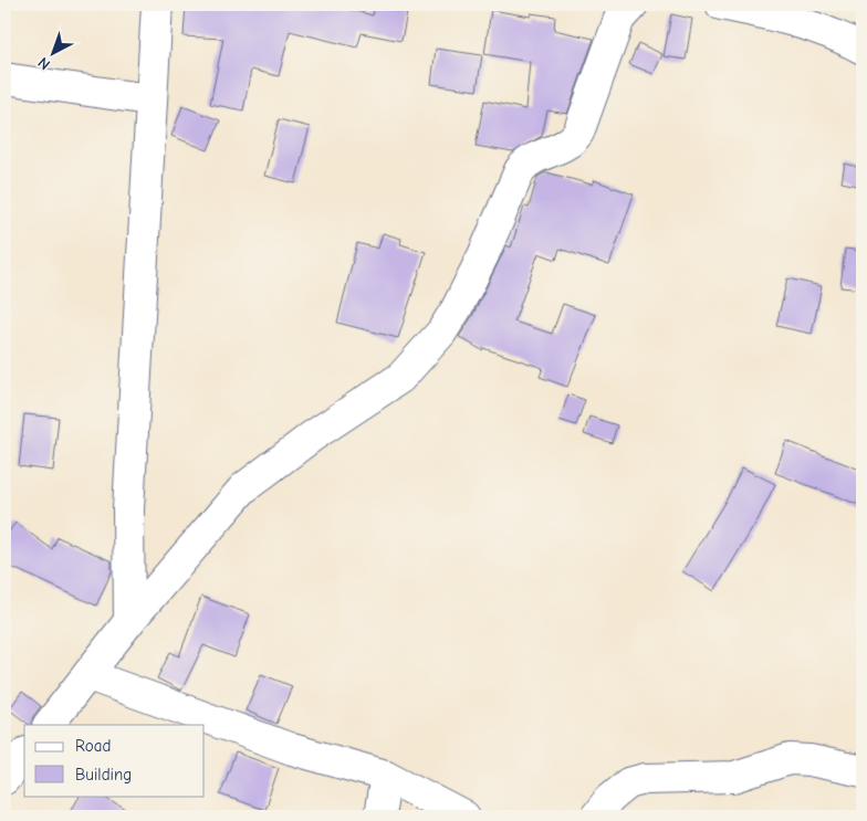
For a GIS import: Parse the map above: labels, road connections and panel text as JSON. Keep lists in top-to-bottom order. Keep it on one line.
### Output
{"legend":["Road","Building"],"north":"bottom left"}
